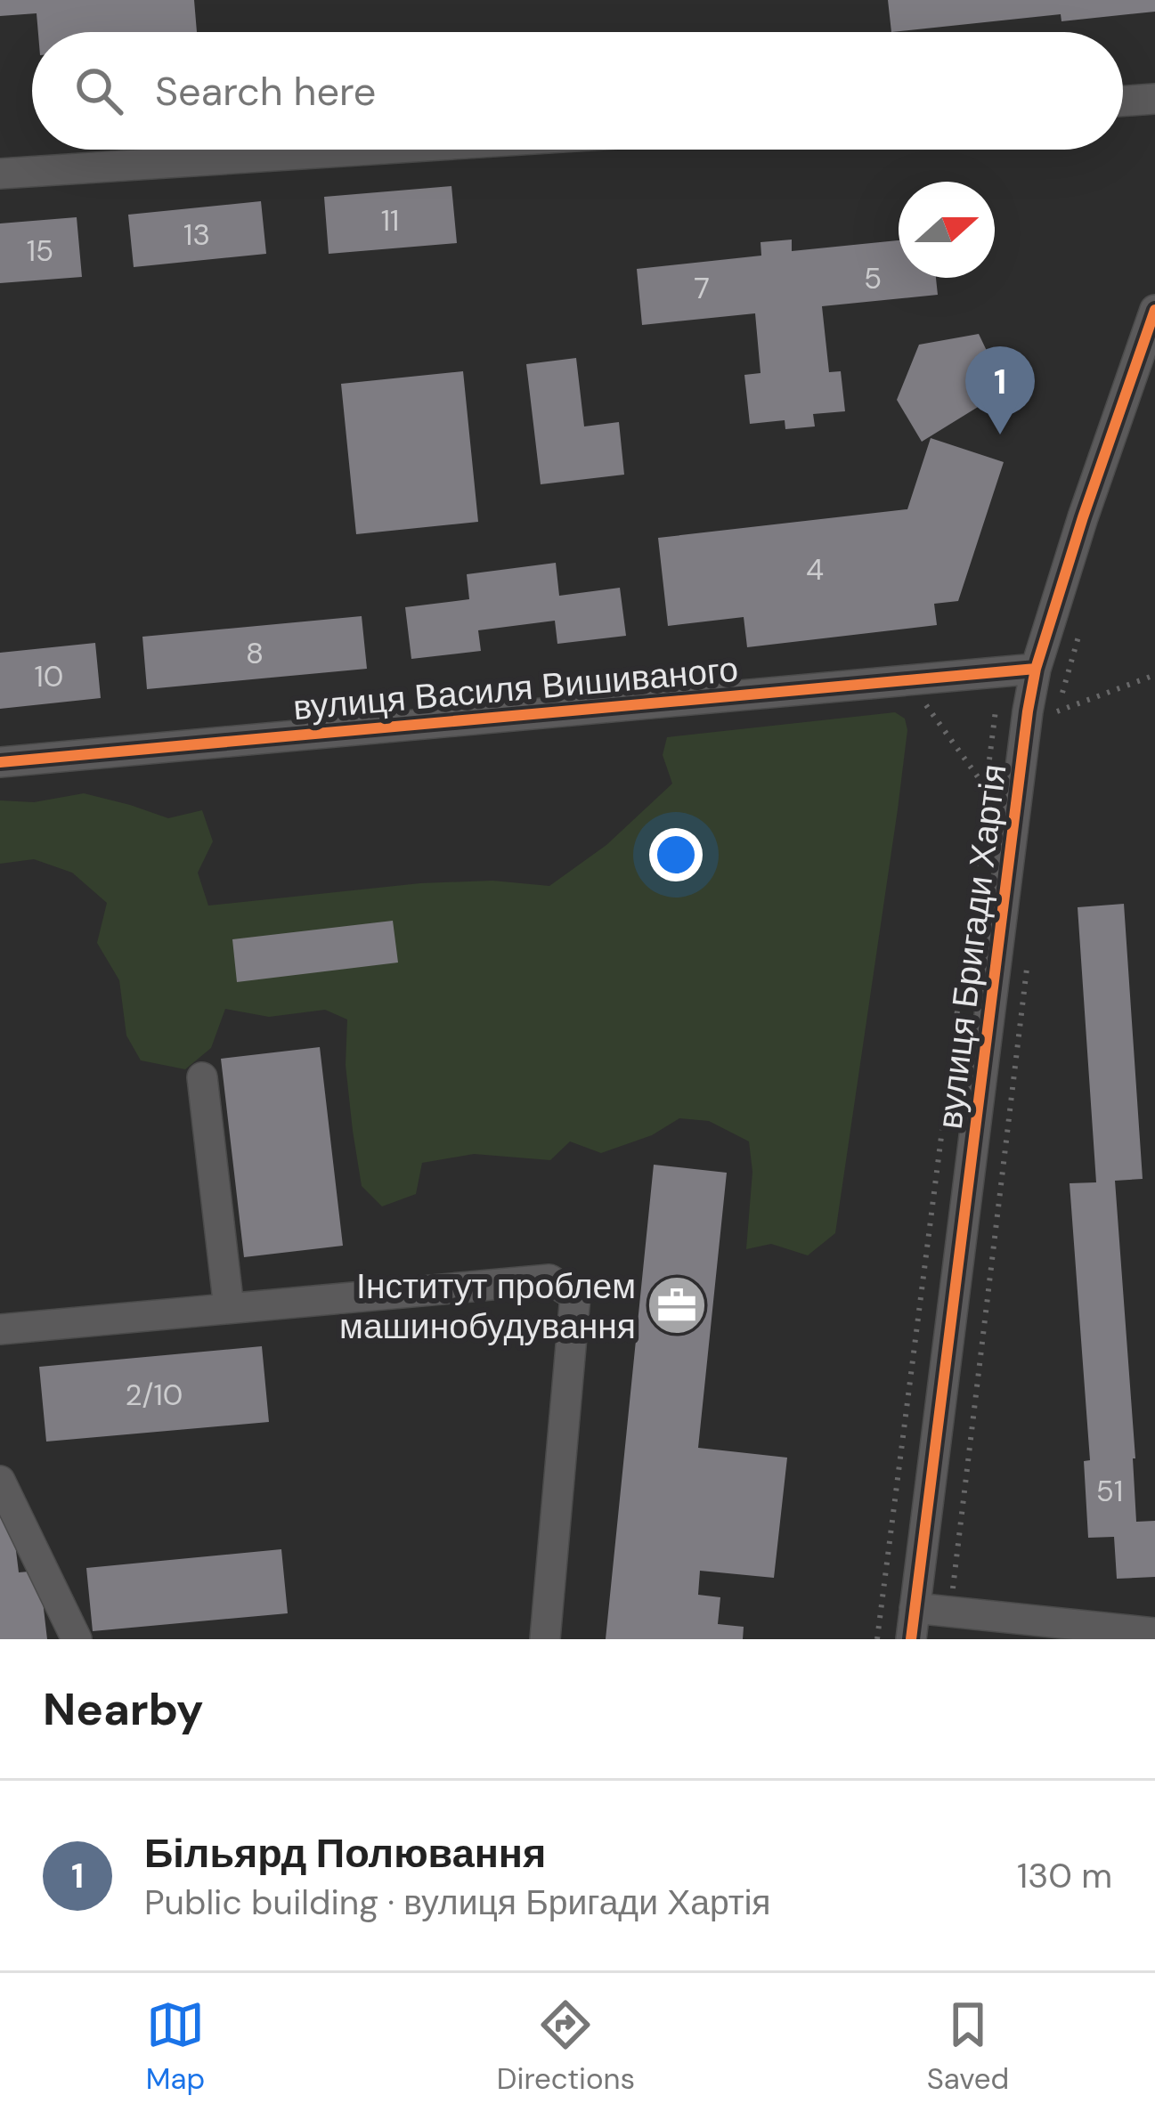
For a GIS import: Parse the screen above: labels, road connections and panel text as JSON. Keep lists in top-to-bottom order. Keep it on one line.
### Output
{"streets":{"street":["вулиця Василя Вишиваного","вулиця Бригади Хартія"]},"crossings":[["вулиця Василя Вишиваного","вулиця Бригади Хартія"]],"places":{"office":["Інститут проблем машинобудування"]},"house_numbers":["11","13","15","5","7","4","8","10","2/10","51"],"north":"right","page":{"search":"Search here","pins":"1","heading":"Nearby","list":[{"mark":"1","name":"Більярд Полювання","note":"Public building · вулиця Бригади Хартія","value":"130 m"}],"nav":["Map","Directions","Saved"]}}
